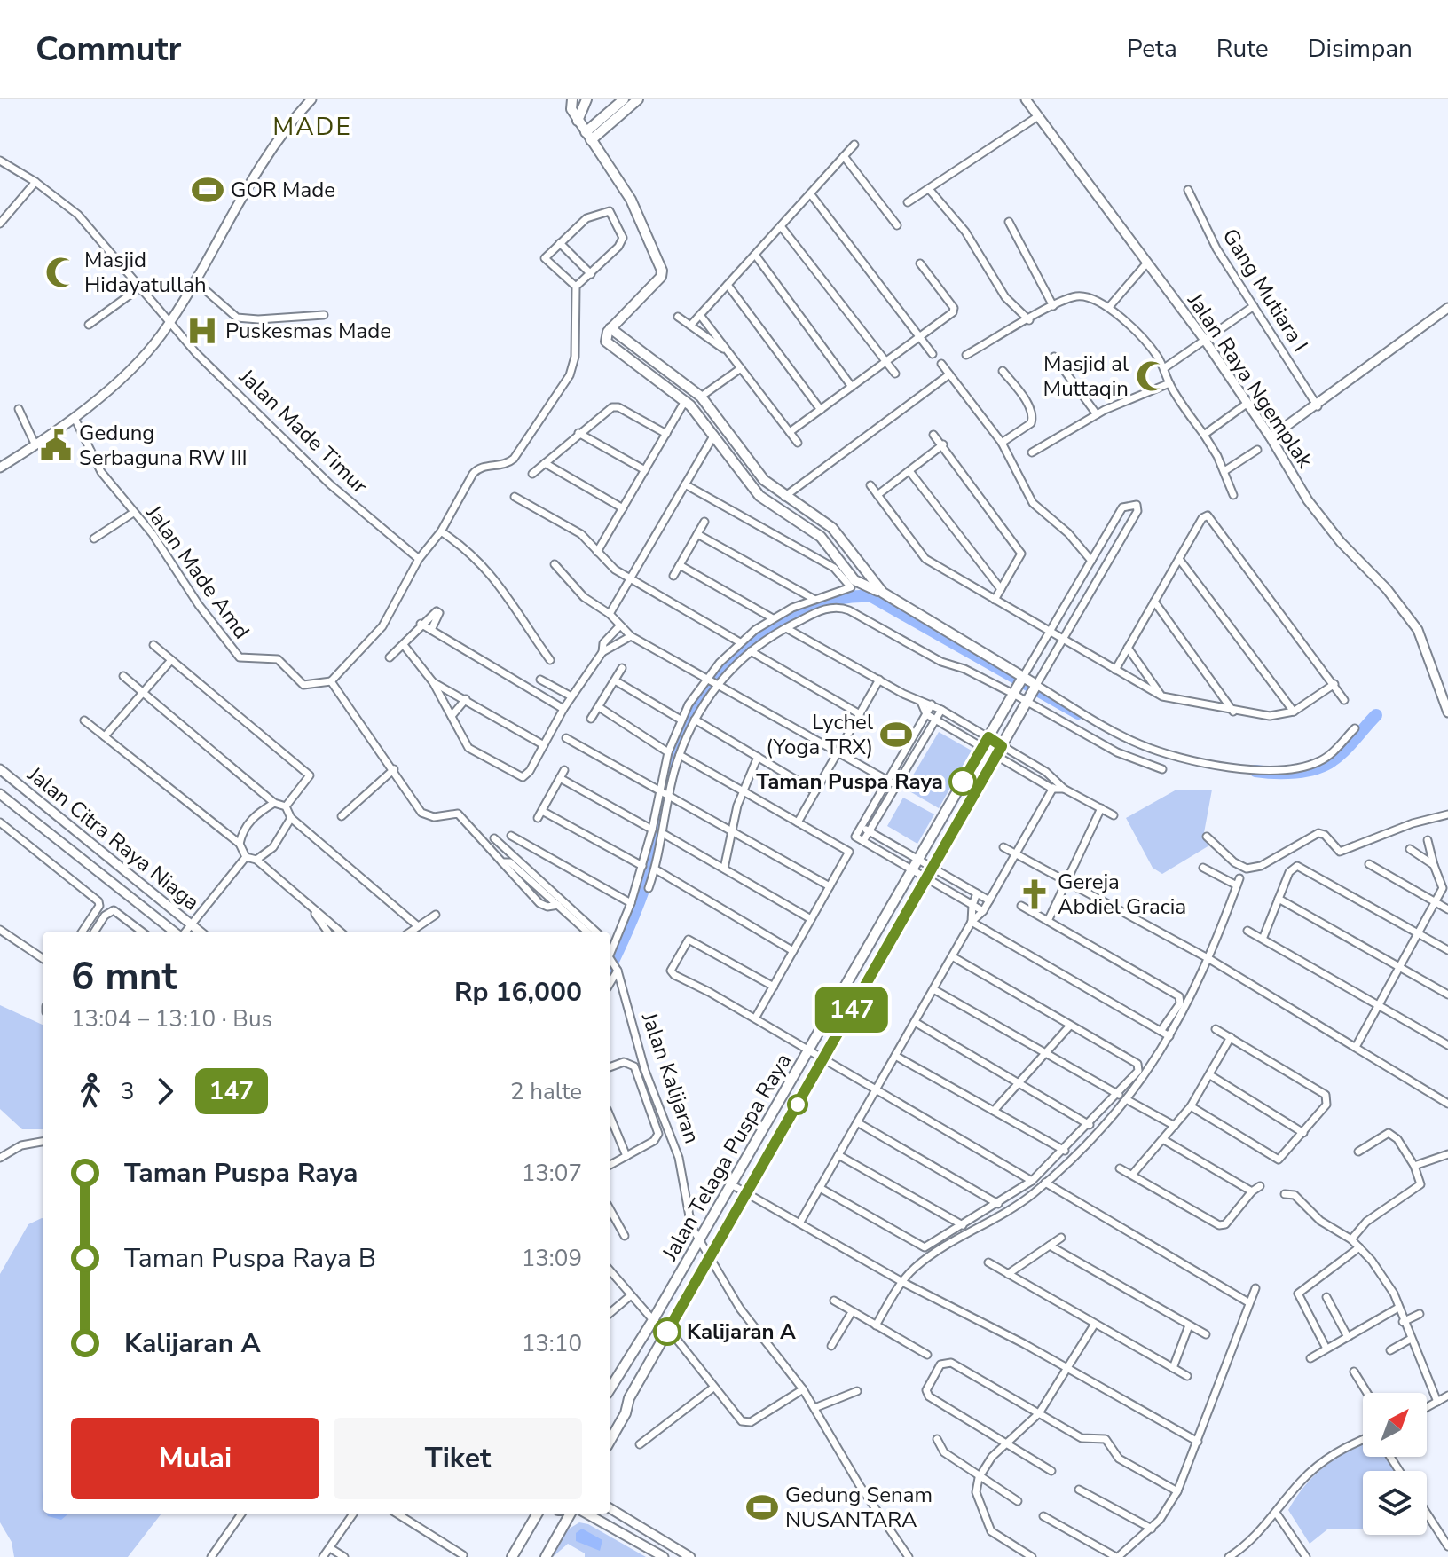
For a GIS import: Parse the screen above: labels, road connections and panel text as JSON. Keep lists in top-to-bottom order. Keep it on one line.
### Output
{"streets":{"main road":["Jalan Telaga Puspa Raya"],"street":["Gang Mutiara I","Jalan Raya Ngemplak","Jalan Made Timur","Jalan Made Amd","Jalan Citra Raya Niaga","Jalan Kalijaran"]},"crossings":[["Jalan Kalijaran","Jalan Telaga Puspa Raya"]],"districts":["MADE"],"places":{"sports":["GOR Made","Lychel (Yoga TRX)","Gedung Senam NUSANTARA"],"mosque":["Masjid Hidayatullah","Masjid al Muttaqin"],"hospital":["Puskesmas Made"],"public building":["Gedung Serbaguna RW III"],"other":["Taman Puspa Raya","Kalijaran A"],"church":["Gereja Abdiel Gracia"]},"lines":["bus line 147"],"north":"top right","page":{"header":"Commutr","nav":["Peta","Rute","Disimpan"],"on_map":"147","heading":["6 mnt","13:04 – 13:10 · Bus","Rp 16,000"],"legs":["3","147","2 halte"],"list":[{"name":"Taman Puspa Raya","value":"13:07"},{"name":"Taman Puspa Raya B","value":"13:09"},{"name":"Kalijaran A","value":"13:10"}],"buttons":["Mulai","Tiket"]}}
